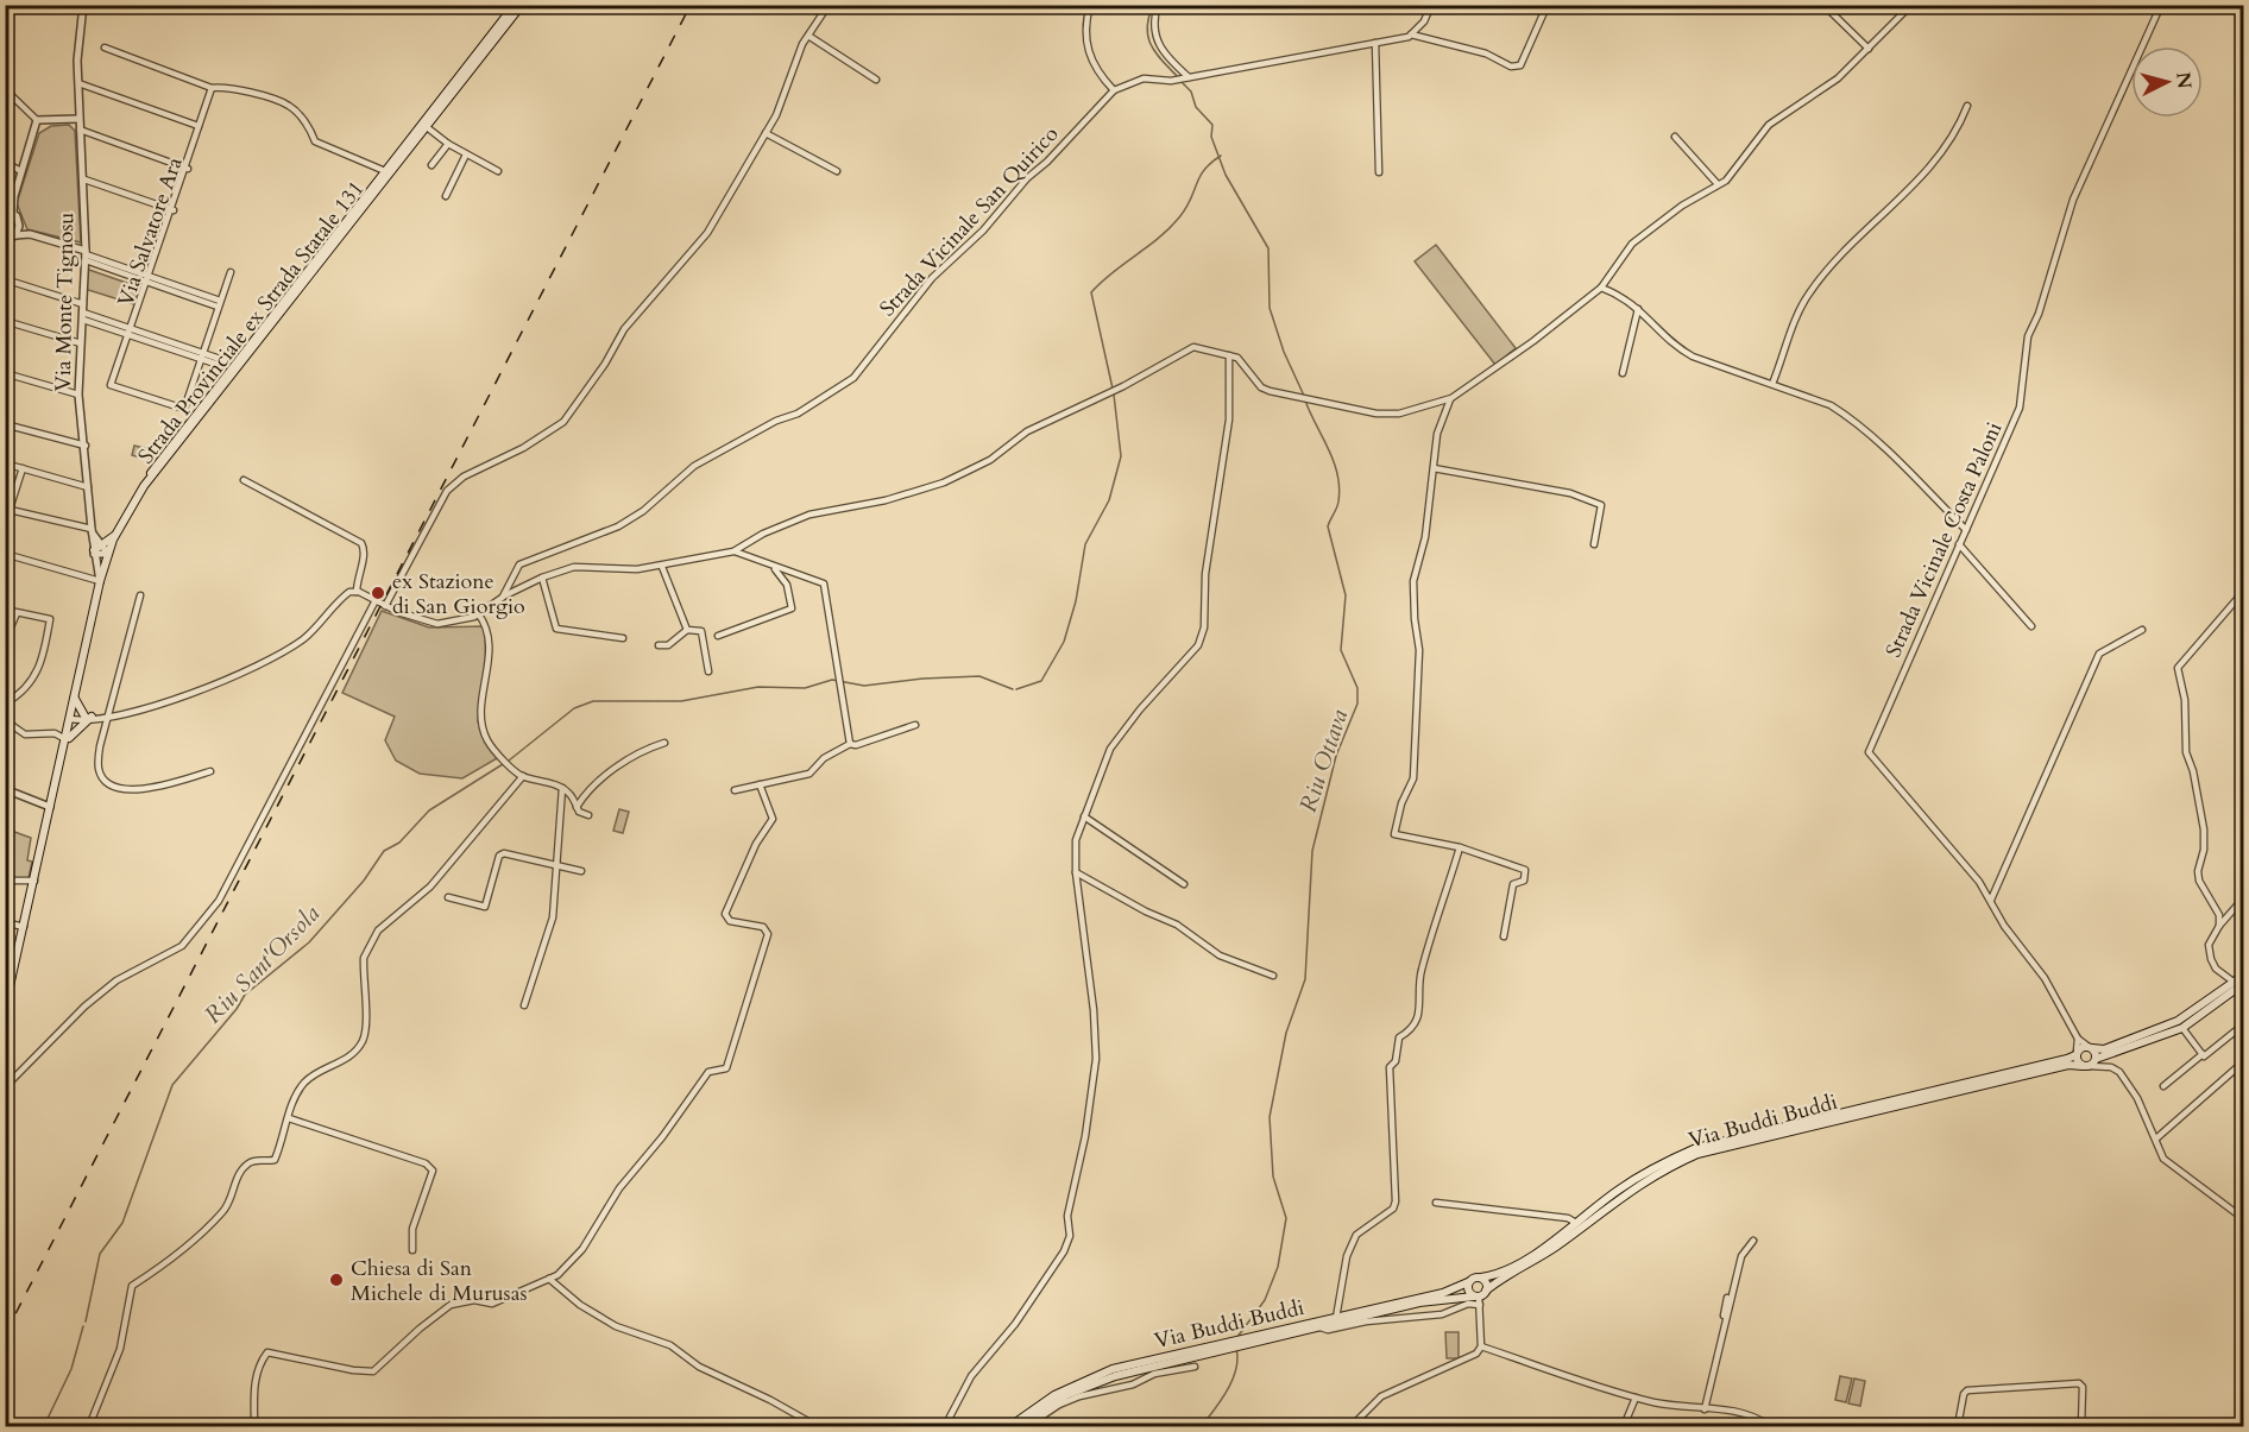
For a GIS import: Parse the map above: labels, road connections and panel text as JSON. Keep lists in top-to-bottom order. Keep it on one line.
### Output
{"streets":{"main road":["Strada Provinciale ex Strada Statale 131","Via Buddi Buddi"],"street":["Strada Vicinale San Quirico","Via Salvatore Ara","Via Monte Tignosu","Strada Vicinale Costa Paloni"]},"crossings":[["Strada Vicinale Costa Paloni","Via Buddi Buddi"]],"water":["Riu Ottava","Riu Sant'Orsola"],"places":["ex Stazione di San Giorgio","Chiesa di San Michele di Murusas"],"north":"right"}
